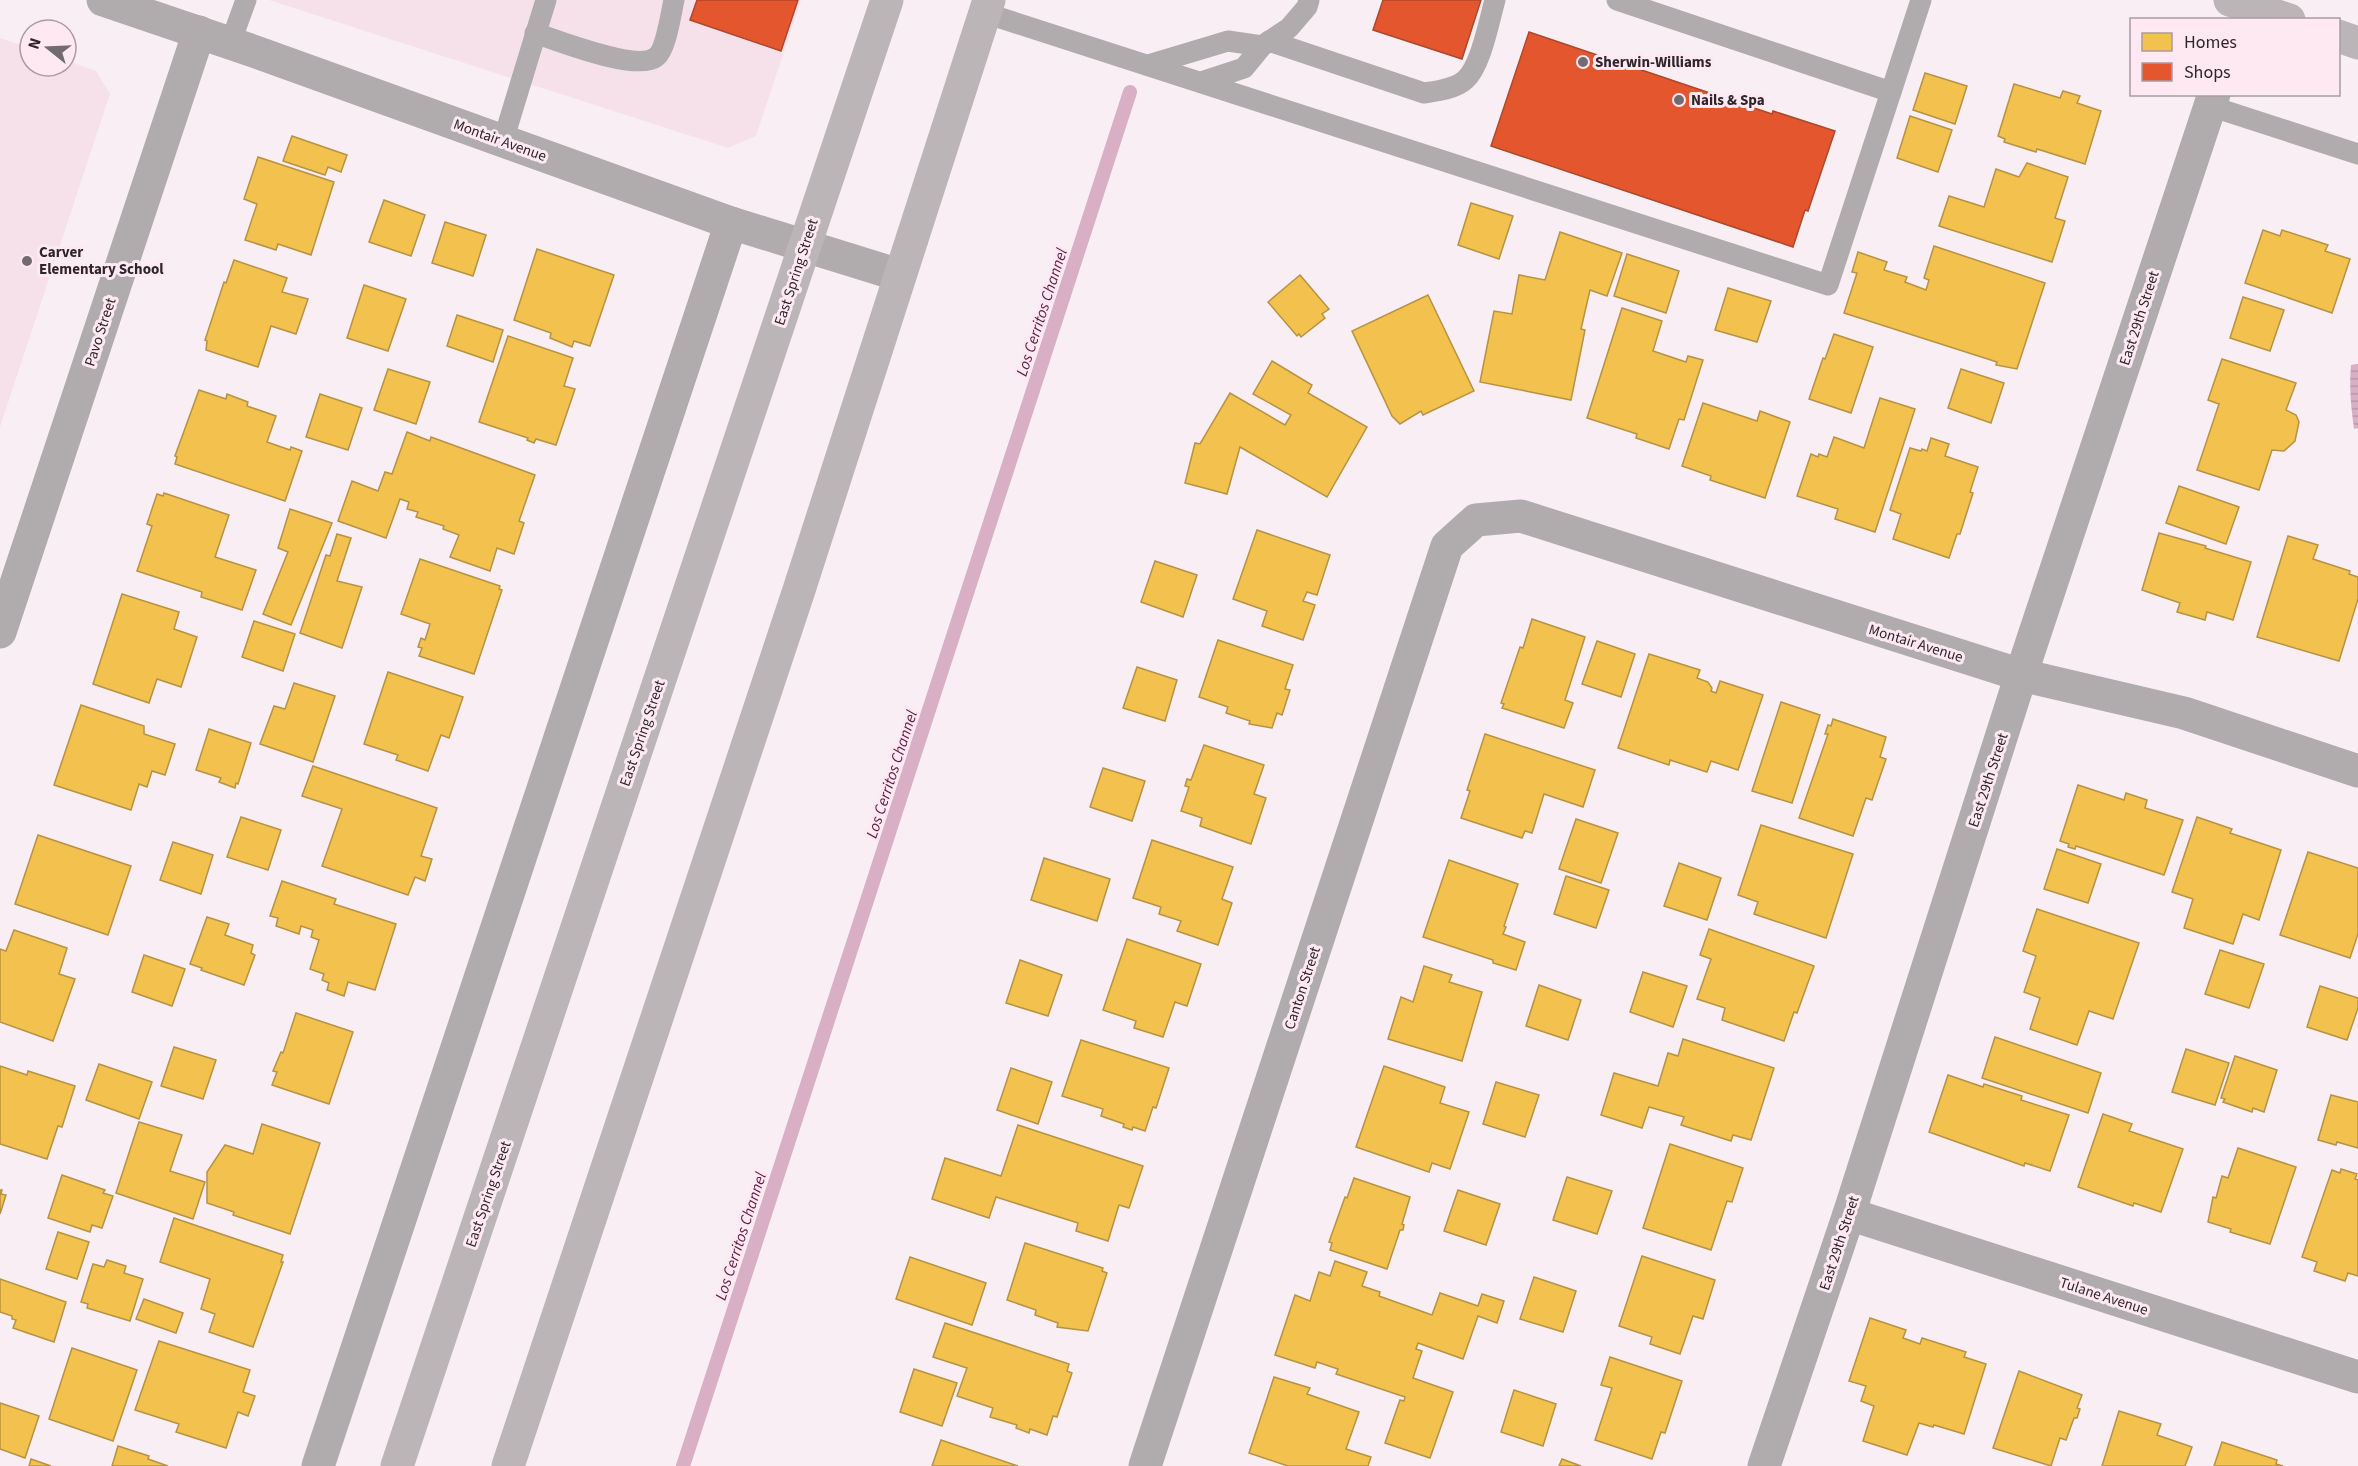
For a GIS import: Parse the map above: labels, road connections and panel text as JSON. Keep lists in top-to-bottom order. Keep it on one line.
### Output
{"streets":{"main road":["East Spring Street"],"street":["Montair Avenue","East 29th Street","Pavo Street","Canton Street","Tulane Avenue"]},"crossings":[["Montair Avenue","East Spring Street"],["Montair Avenue","East 29th Street"],["Montair Avenue","Pavo Street"],["Montair Avenue","Canton Street"],["East 29th Street","Tulane Avenue"]],"water":["Los Cerritos Channel"],"places":["Sherwin-Williams","Nails & Spa","Carver Elementary School"],"legend":["Homes","Shops"],"north":"left"}
